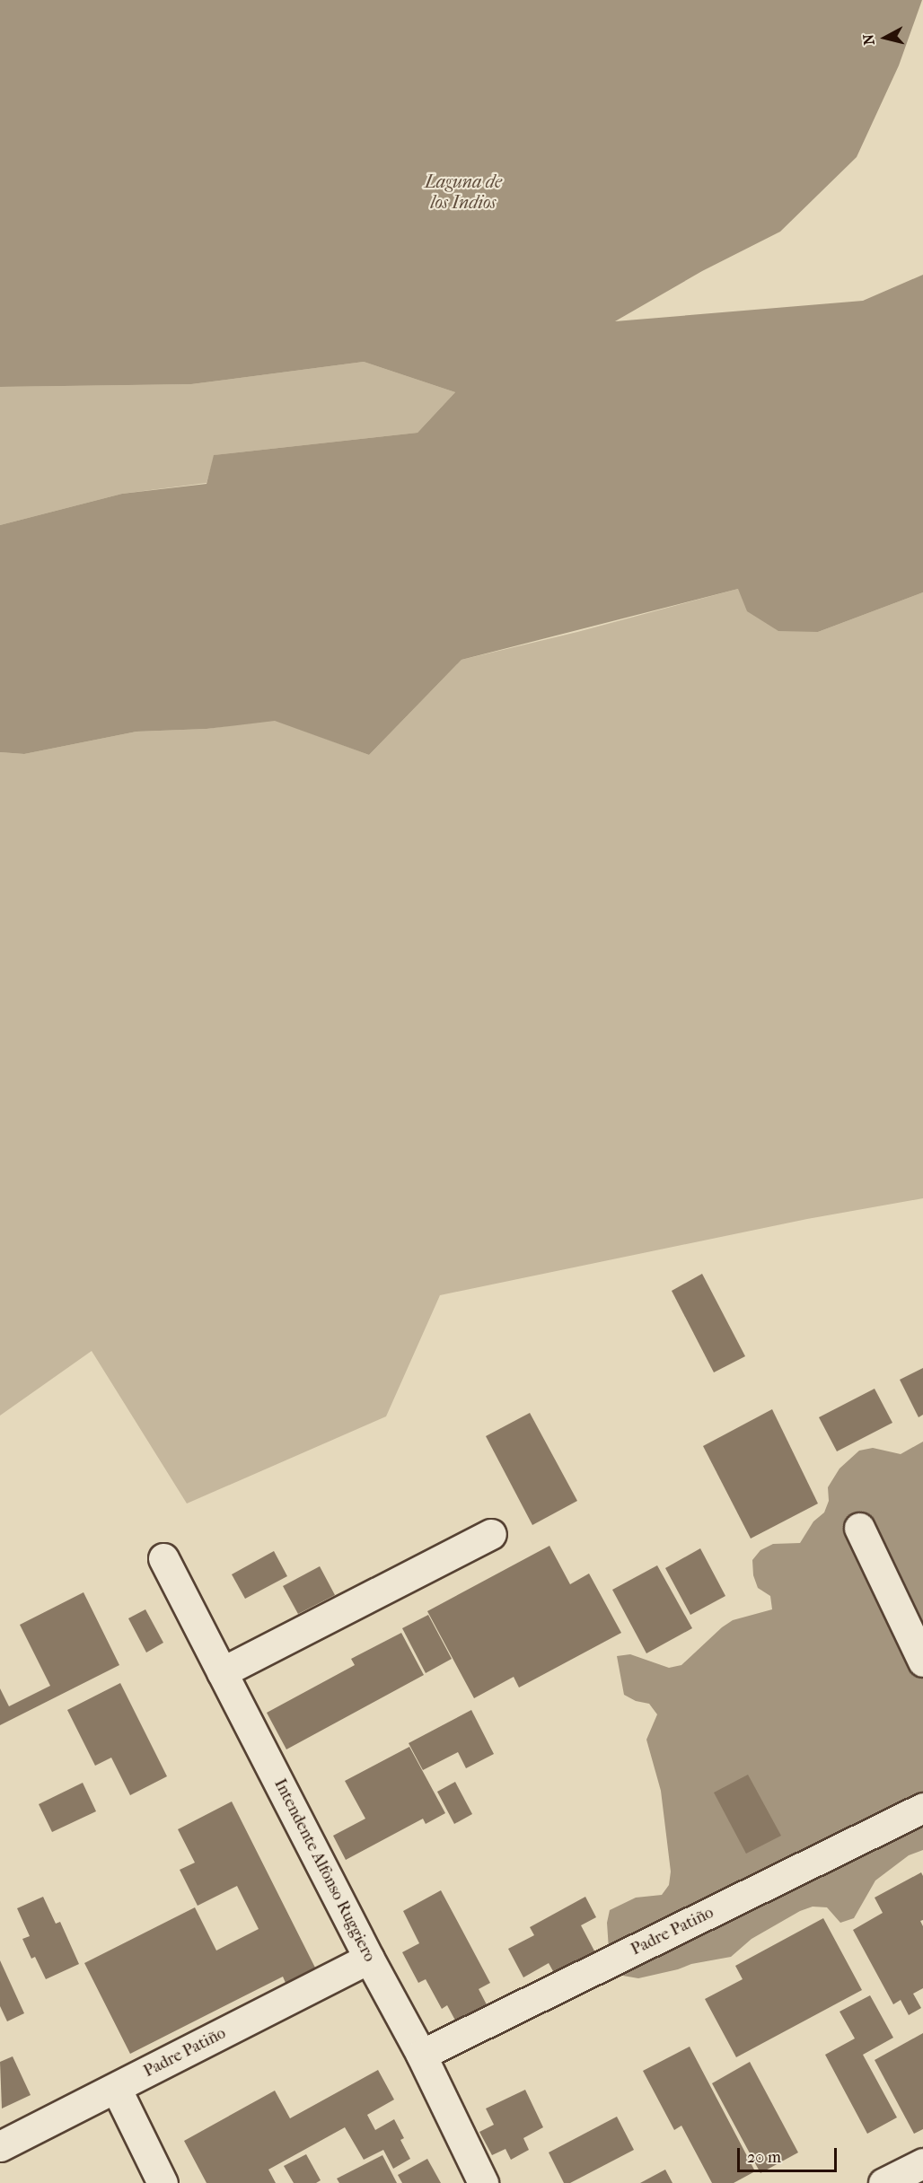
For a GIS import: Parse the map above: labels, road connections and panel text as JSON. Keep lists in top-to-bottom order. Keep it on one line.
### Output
{"streets":{"street":["Intendente Alfonso Ruggiero","Padre Patiño"]},"crossings":[["Intendente Alfonso Ruggiero","Padre Patiño"]],"water":["Laguna de los Indios"],"scale_bar":"20 m","north":"left"}
